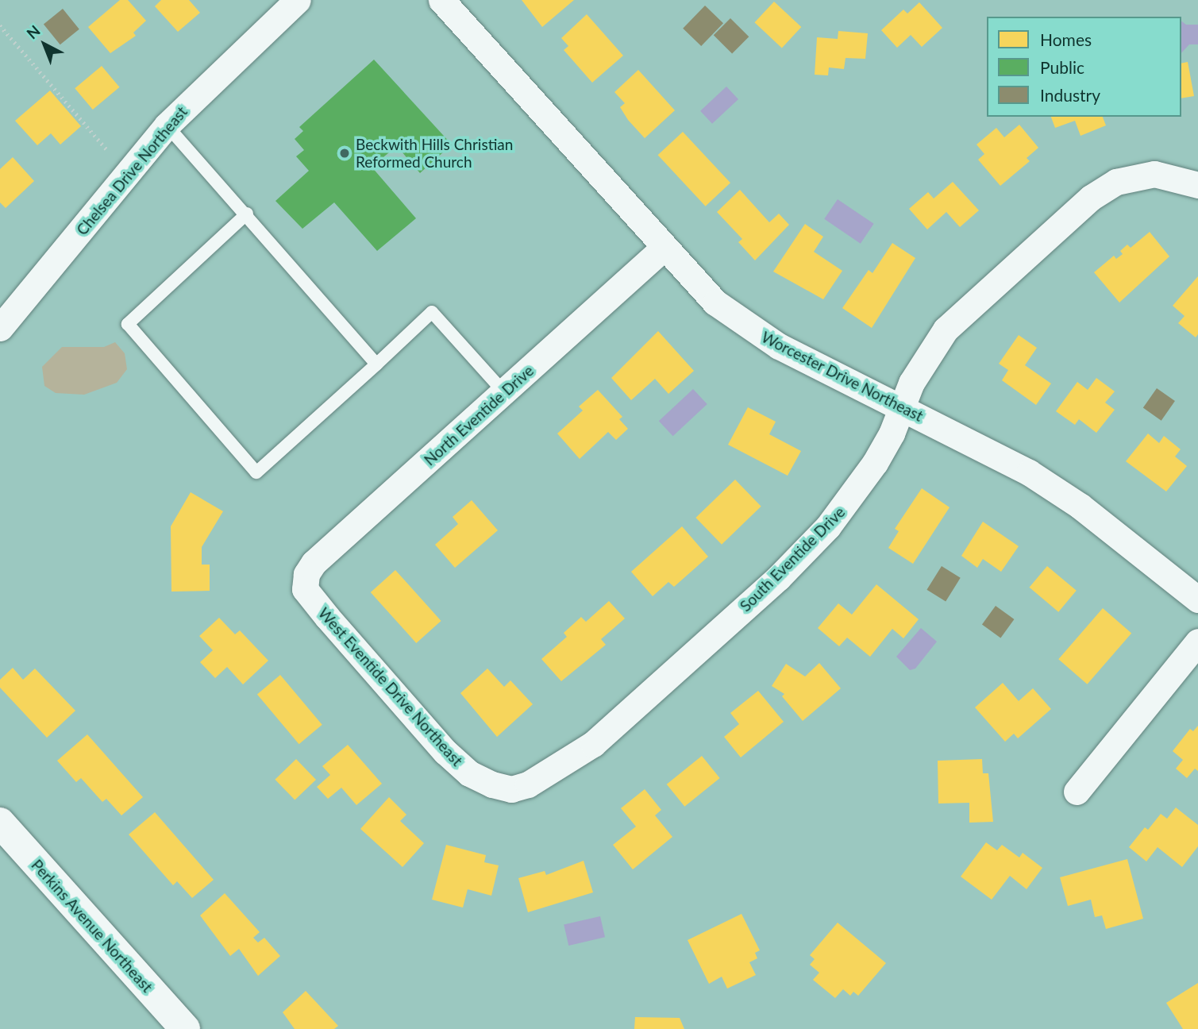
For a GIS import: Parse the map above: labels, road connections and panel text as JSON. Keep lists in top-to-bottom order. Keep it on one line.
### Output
{"streets":{"street":["Chelsea Drive Northeast","Worcester Drive Northeast","North Eventide Drive","South Eventide Drive","West Eventide Drive Northeast","Perkins Avenue Northeast"]},"crossings":[["Worcester Drive Northeast","North Eventide Drive"],["Worcester Drive Northeast","South Eventide Drive"],["North Eventide Drive","West Eventide Drive Northeast"],["South Eventide Drive","West Eventide Drive Northeast"]],"places":["Beckwith Hills Christian Reformed Church"],"legend":["Homes","Public","Industry"],"north":"top left"}
